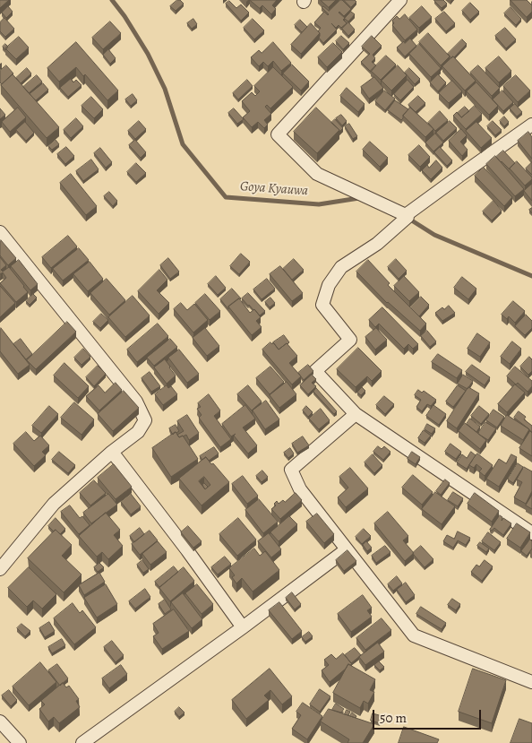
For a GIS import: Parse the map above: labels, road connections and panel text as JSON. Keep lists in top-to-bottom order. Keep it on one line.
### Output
{"water":["Goya Kyauwa"],"scale_bar":"50 m"}
